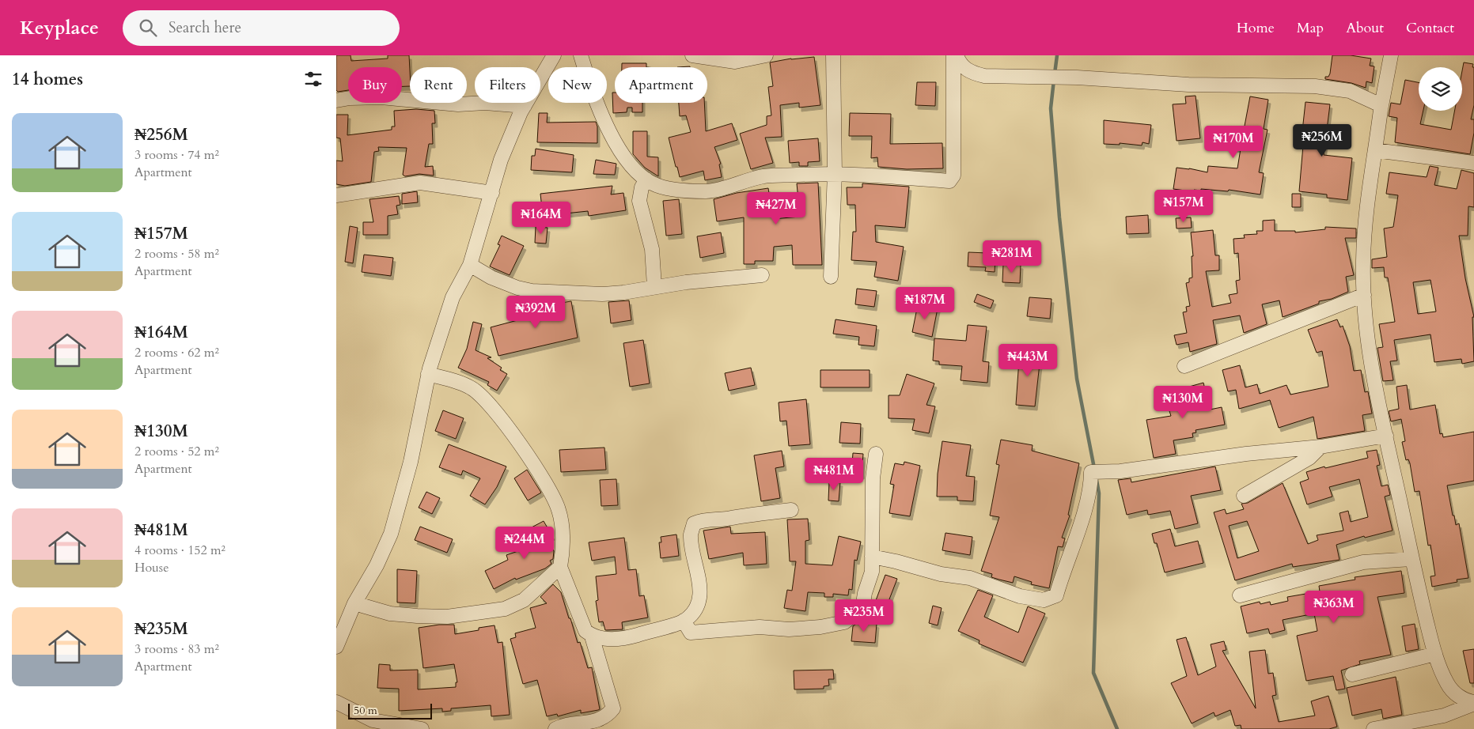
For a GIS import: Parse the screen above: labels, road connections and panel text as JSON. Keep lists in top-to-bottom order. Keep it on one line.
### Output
{"scale_bar":"50 m","page":{"header":"Keyplace","search":"Search here","nav":["Home","Map","About","Contact"],"heading":"14 homes","chip":["Buy","Rent","Filters","New","Apartment"],"list":[{"name":"₦256M","note":"3 rooms · 74 m² · Apartment"},{"name":"₦157M","note":"2 rooms · 58 m² · Apartment"},{"name":"₦164M","note":"2 rooms · 62 m² · Apartment"},{"name":"₦130M","note":"2 rooms · 52 m² · Apartment"},{"name":"₦481M","note":"4 rooms · 152 m² · House"},{"name":"₦235M","note":"3 rooms · 83 m² · Apartment"}],"price":["₦256M","₦170M","₦157M","₦427M","₦164M","₦281M","₦187M","₦392M","₦443M","₦130M","₦481M","₦244M","₦363M","₦235M"],"scale":"50 m"}}
